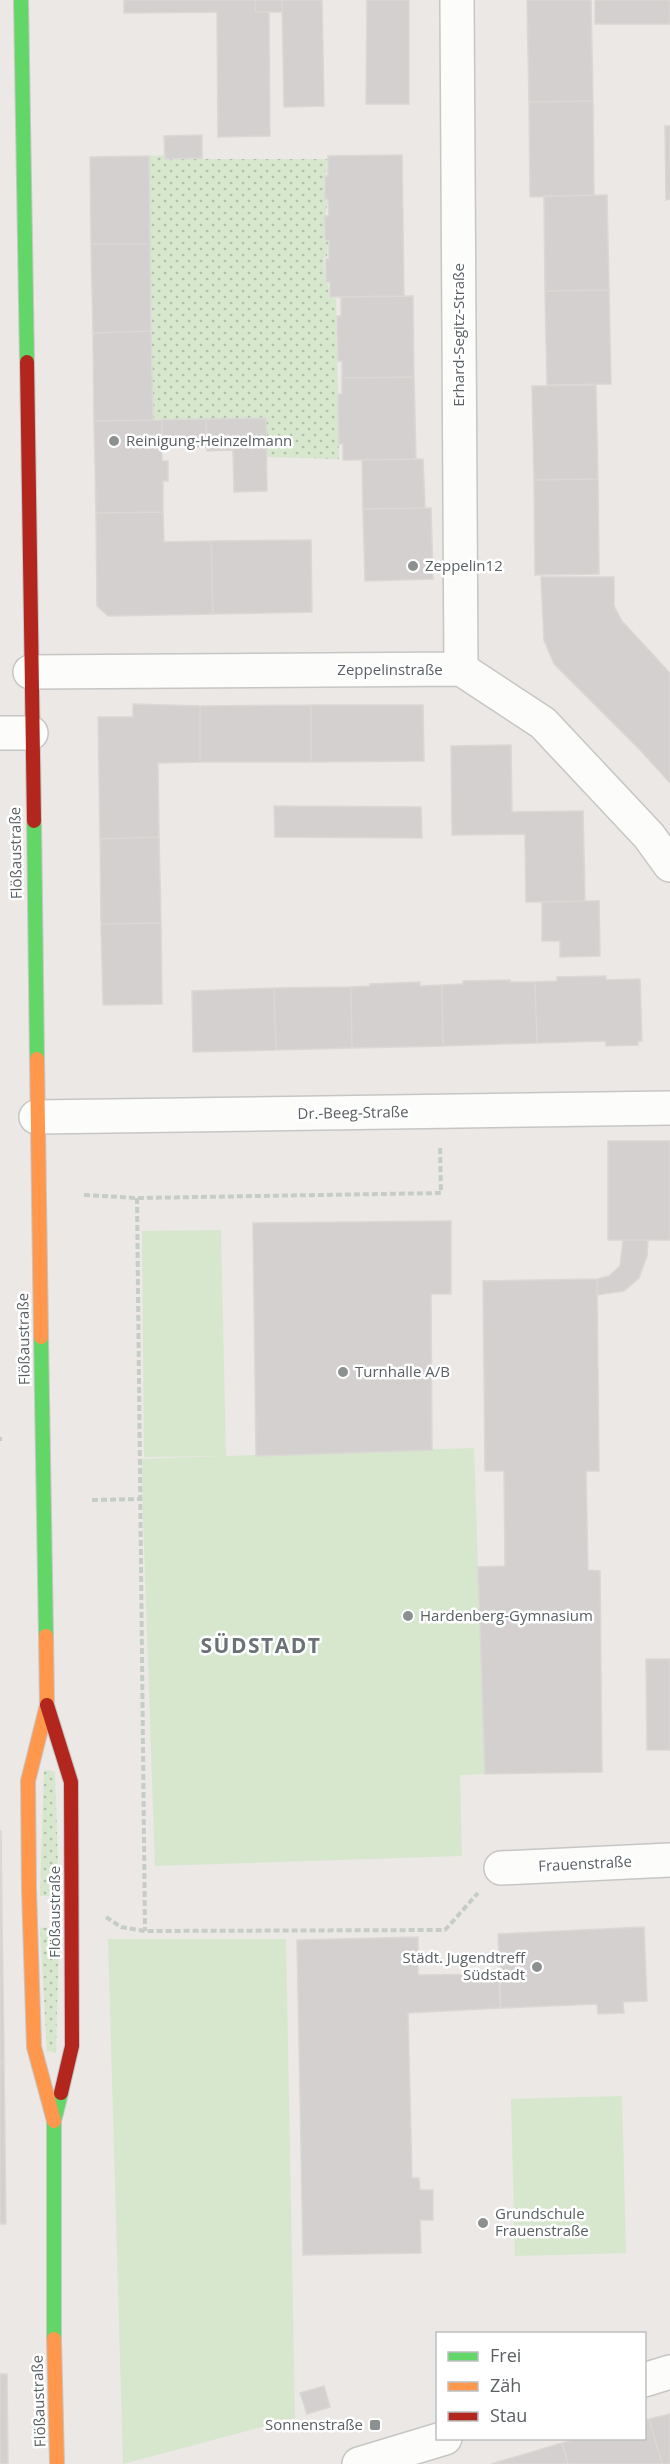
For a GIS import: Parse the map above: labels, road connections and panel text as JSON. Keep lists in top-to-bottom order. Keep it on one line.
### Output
{"streets":{"street":["Erhard-Segitz-Straße","Zeppelinstraße","Flößaustraße","Dr.-Beeg-Straße","Frauenstraße"]},"crossings":[["Erhard-Segitz-Straße","Zeppelinstraße"],["Zeppelinstraße","Flößaustraße"],["Flößaustraße","Dr.-Beeg-Straße"]],"districts":["SÜDSTADT"],"places":{"other":["Reinigung-Heinzelmann","Zeppelin12","Turnhalle A/B","Hardenberg-Gymnasium","Städt. Jugendtreff Südstadt","Grundschule Frauenstraße"],"transit":["Sonnenstraße"]},"legend":["Frei","Zäh","Stau"]}
